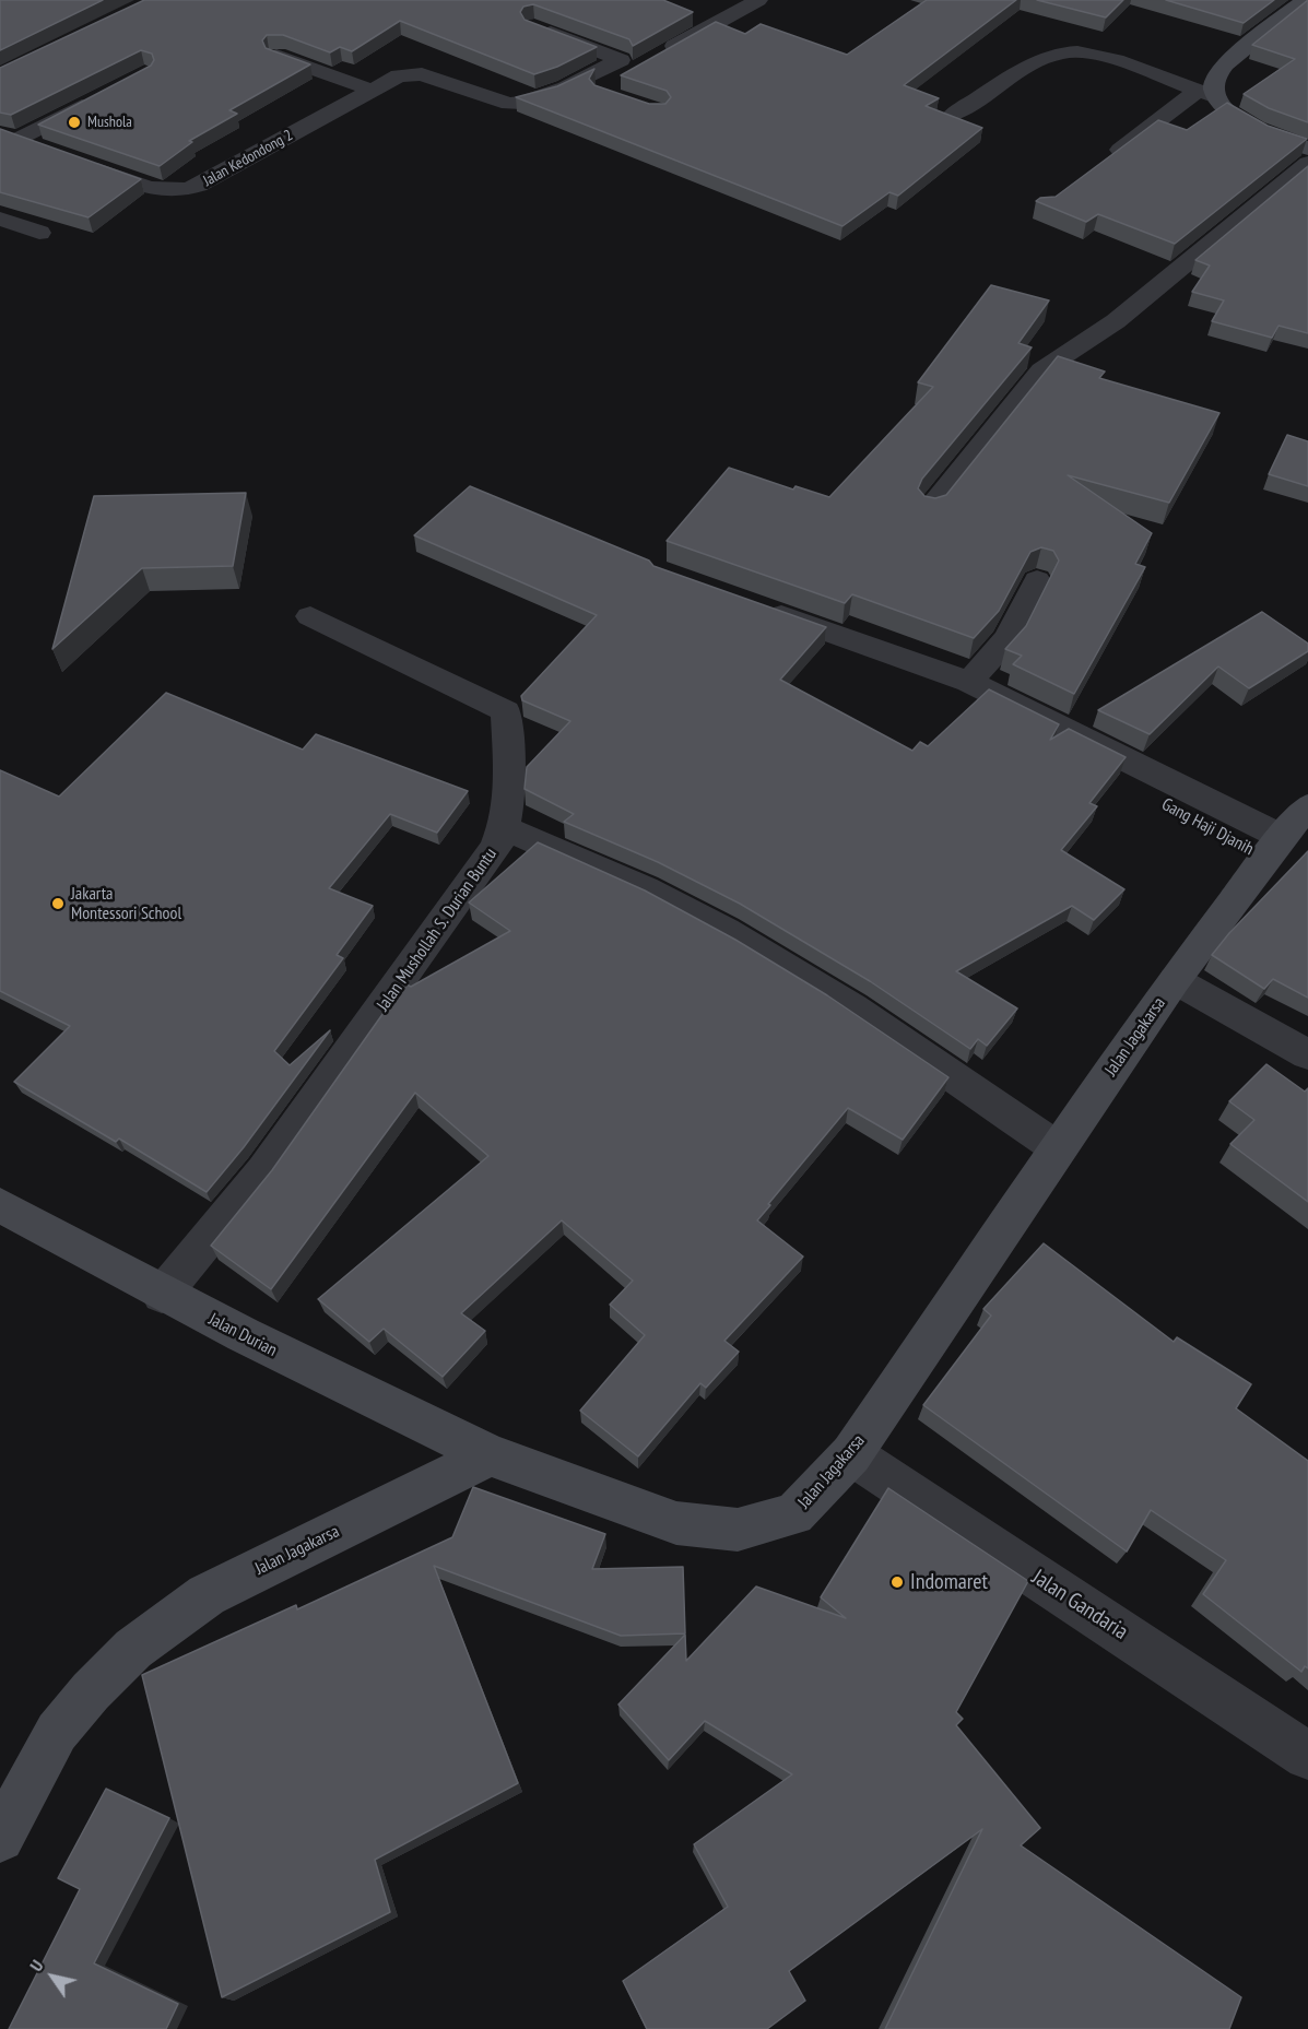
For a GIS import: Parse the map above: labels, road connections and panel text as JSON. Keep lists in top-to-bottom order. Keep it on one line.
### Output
{"streets":{"main road":["Jalan Jagakarsa","Jalan Durian"],"street":["Jalan Kedondong 2","Gang Haji Djanih","Jalan Mushollah S. Durian Buntu","Jalan Gandaria"]},"crossings":[["Gang Haji Djanih","Jalan Jagakarsa"],["Jalan Mushollah S. Durian Buntu","Jalan Durian"],["Jalan Jagakarsa","Jalan Durian"],["Jalan Jagakarsa","Jalan Gandaria"]],"places":["Mushola","Jakarta Montessori School","Indomaret"],"north":"top left"}
